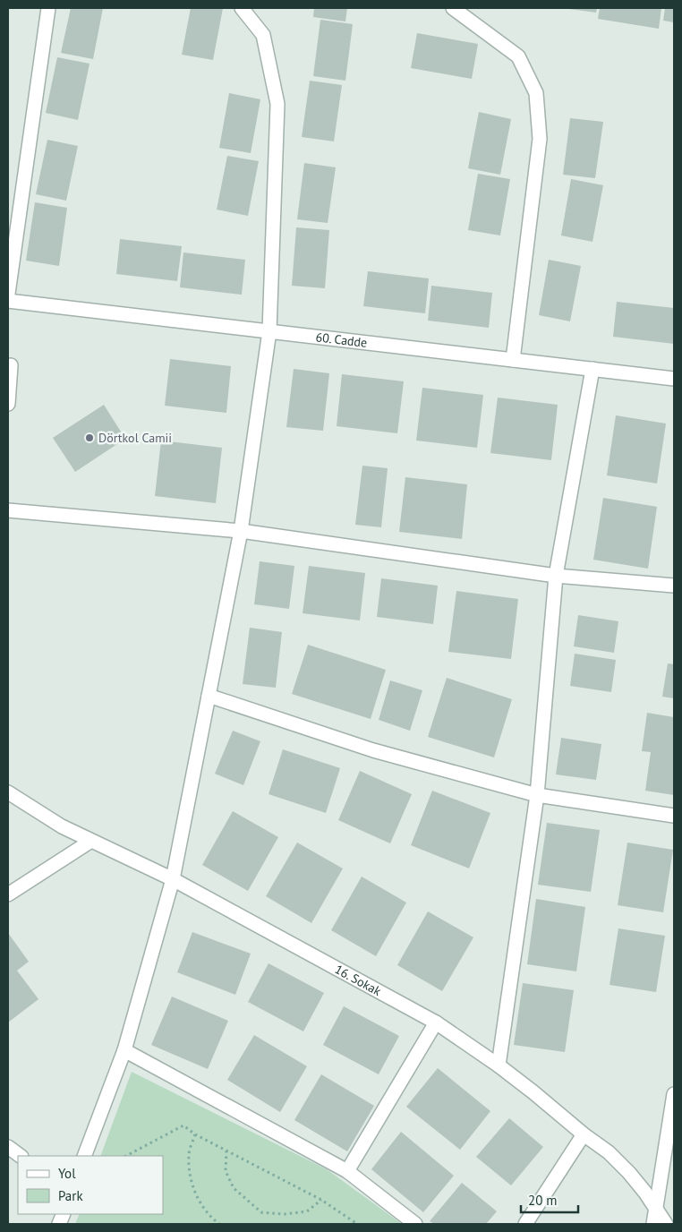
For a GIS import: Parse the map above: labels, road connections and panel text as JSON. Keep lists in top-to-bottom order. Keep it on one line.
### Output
{"streets":{"street":["60. Cadde","16. Sokak"]},"places":["Dörtkol Camii"],"legend":["Yol","Park"],"scale_bar":"20 m"}
